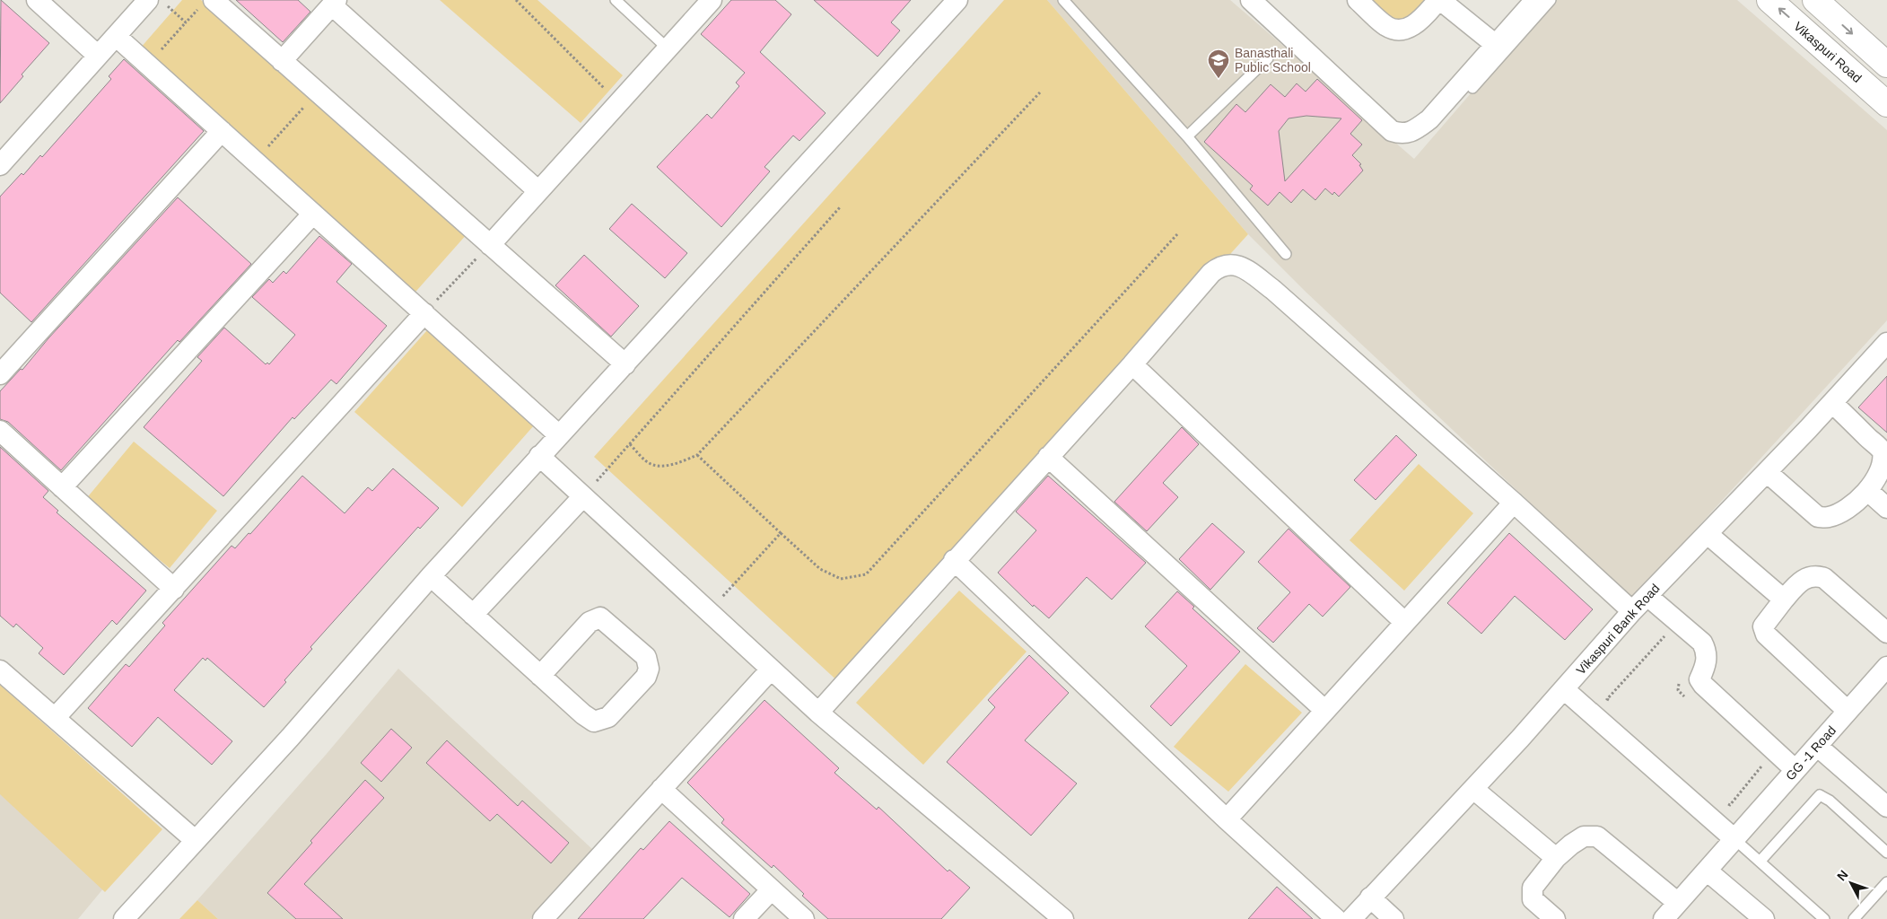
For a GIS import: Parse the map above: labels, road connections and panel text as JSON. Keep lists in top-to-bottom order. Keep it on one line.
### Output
{"streets":{"street":["Vikaspuri Road","Vikaspuri Bank Road","GG -1 Road"]},"places":{"school or university":["Banasthali Public School"]},"north":"top left"}
